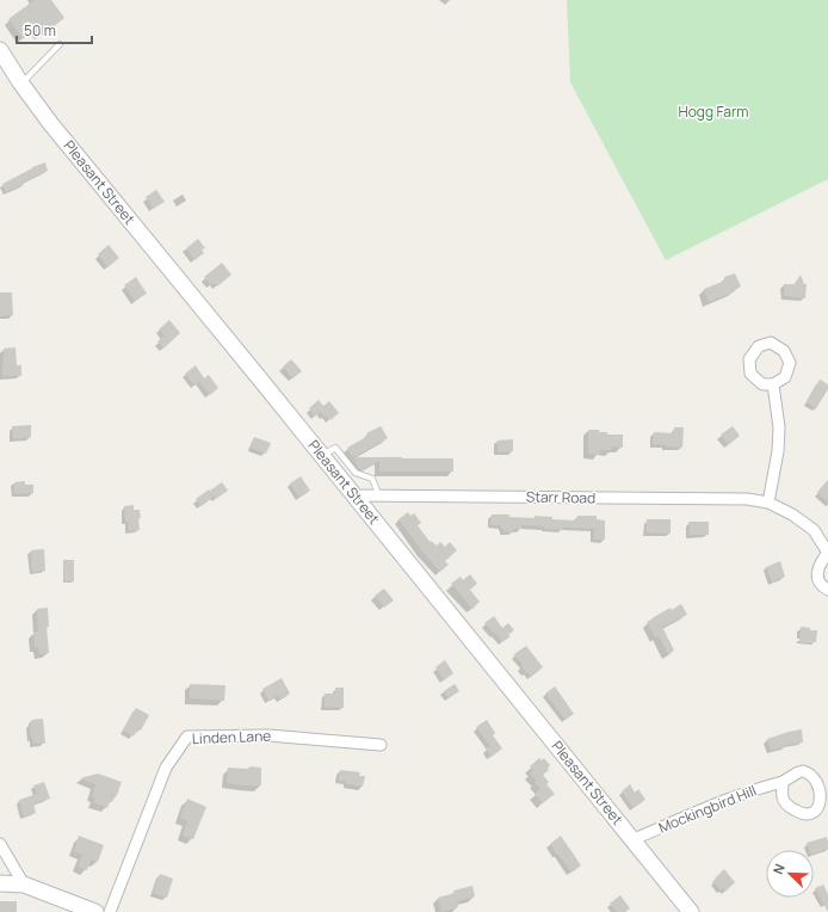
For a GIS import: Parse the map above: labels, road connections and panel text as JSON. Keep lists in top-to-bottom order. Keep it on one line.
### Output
{"streets":{"main road":["Pleasant Street"],"street":["Starr Road","Linden Lane","Mockingbird Hill"]},"crossings":[["Pleasant Street","Starr Road"],["Pleasant Street","Mockingbird Hill"]],"parks":["Hogg Farm"],"scale_bar":"50 m","north":"top left"}
